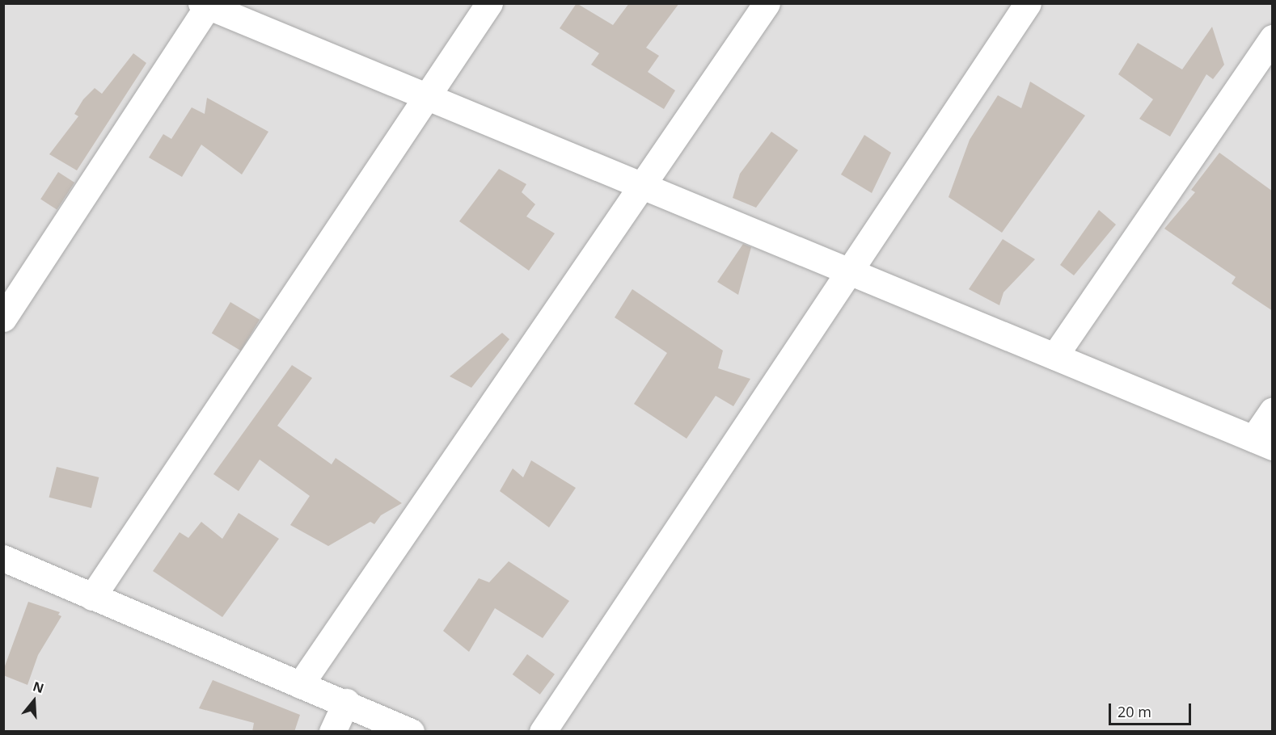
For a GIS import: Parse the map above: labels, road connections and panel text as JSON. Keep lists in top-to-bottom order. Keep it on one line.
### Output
{"scale_bar":"20 m","north":"top"}
